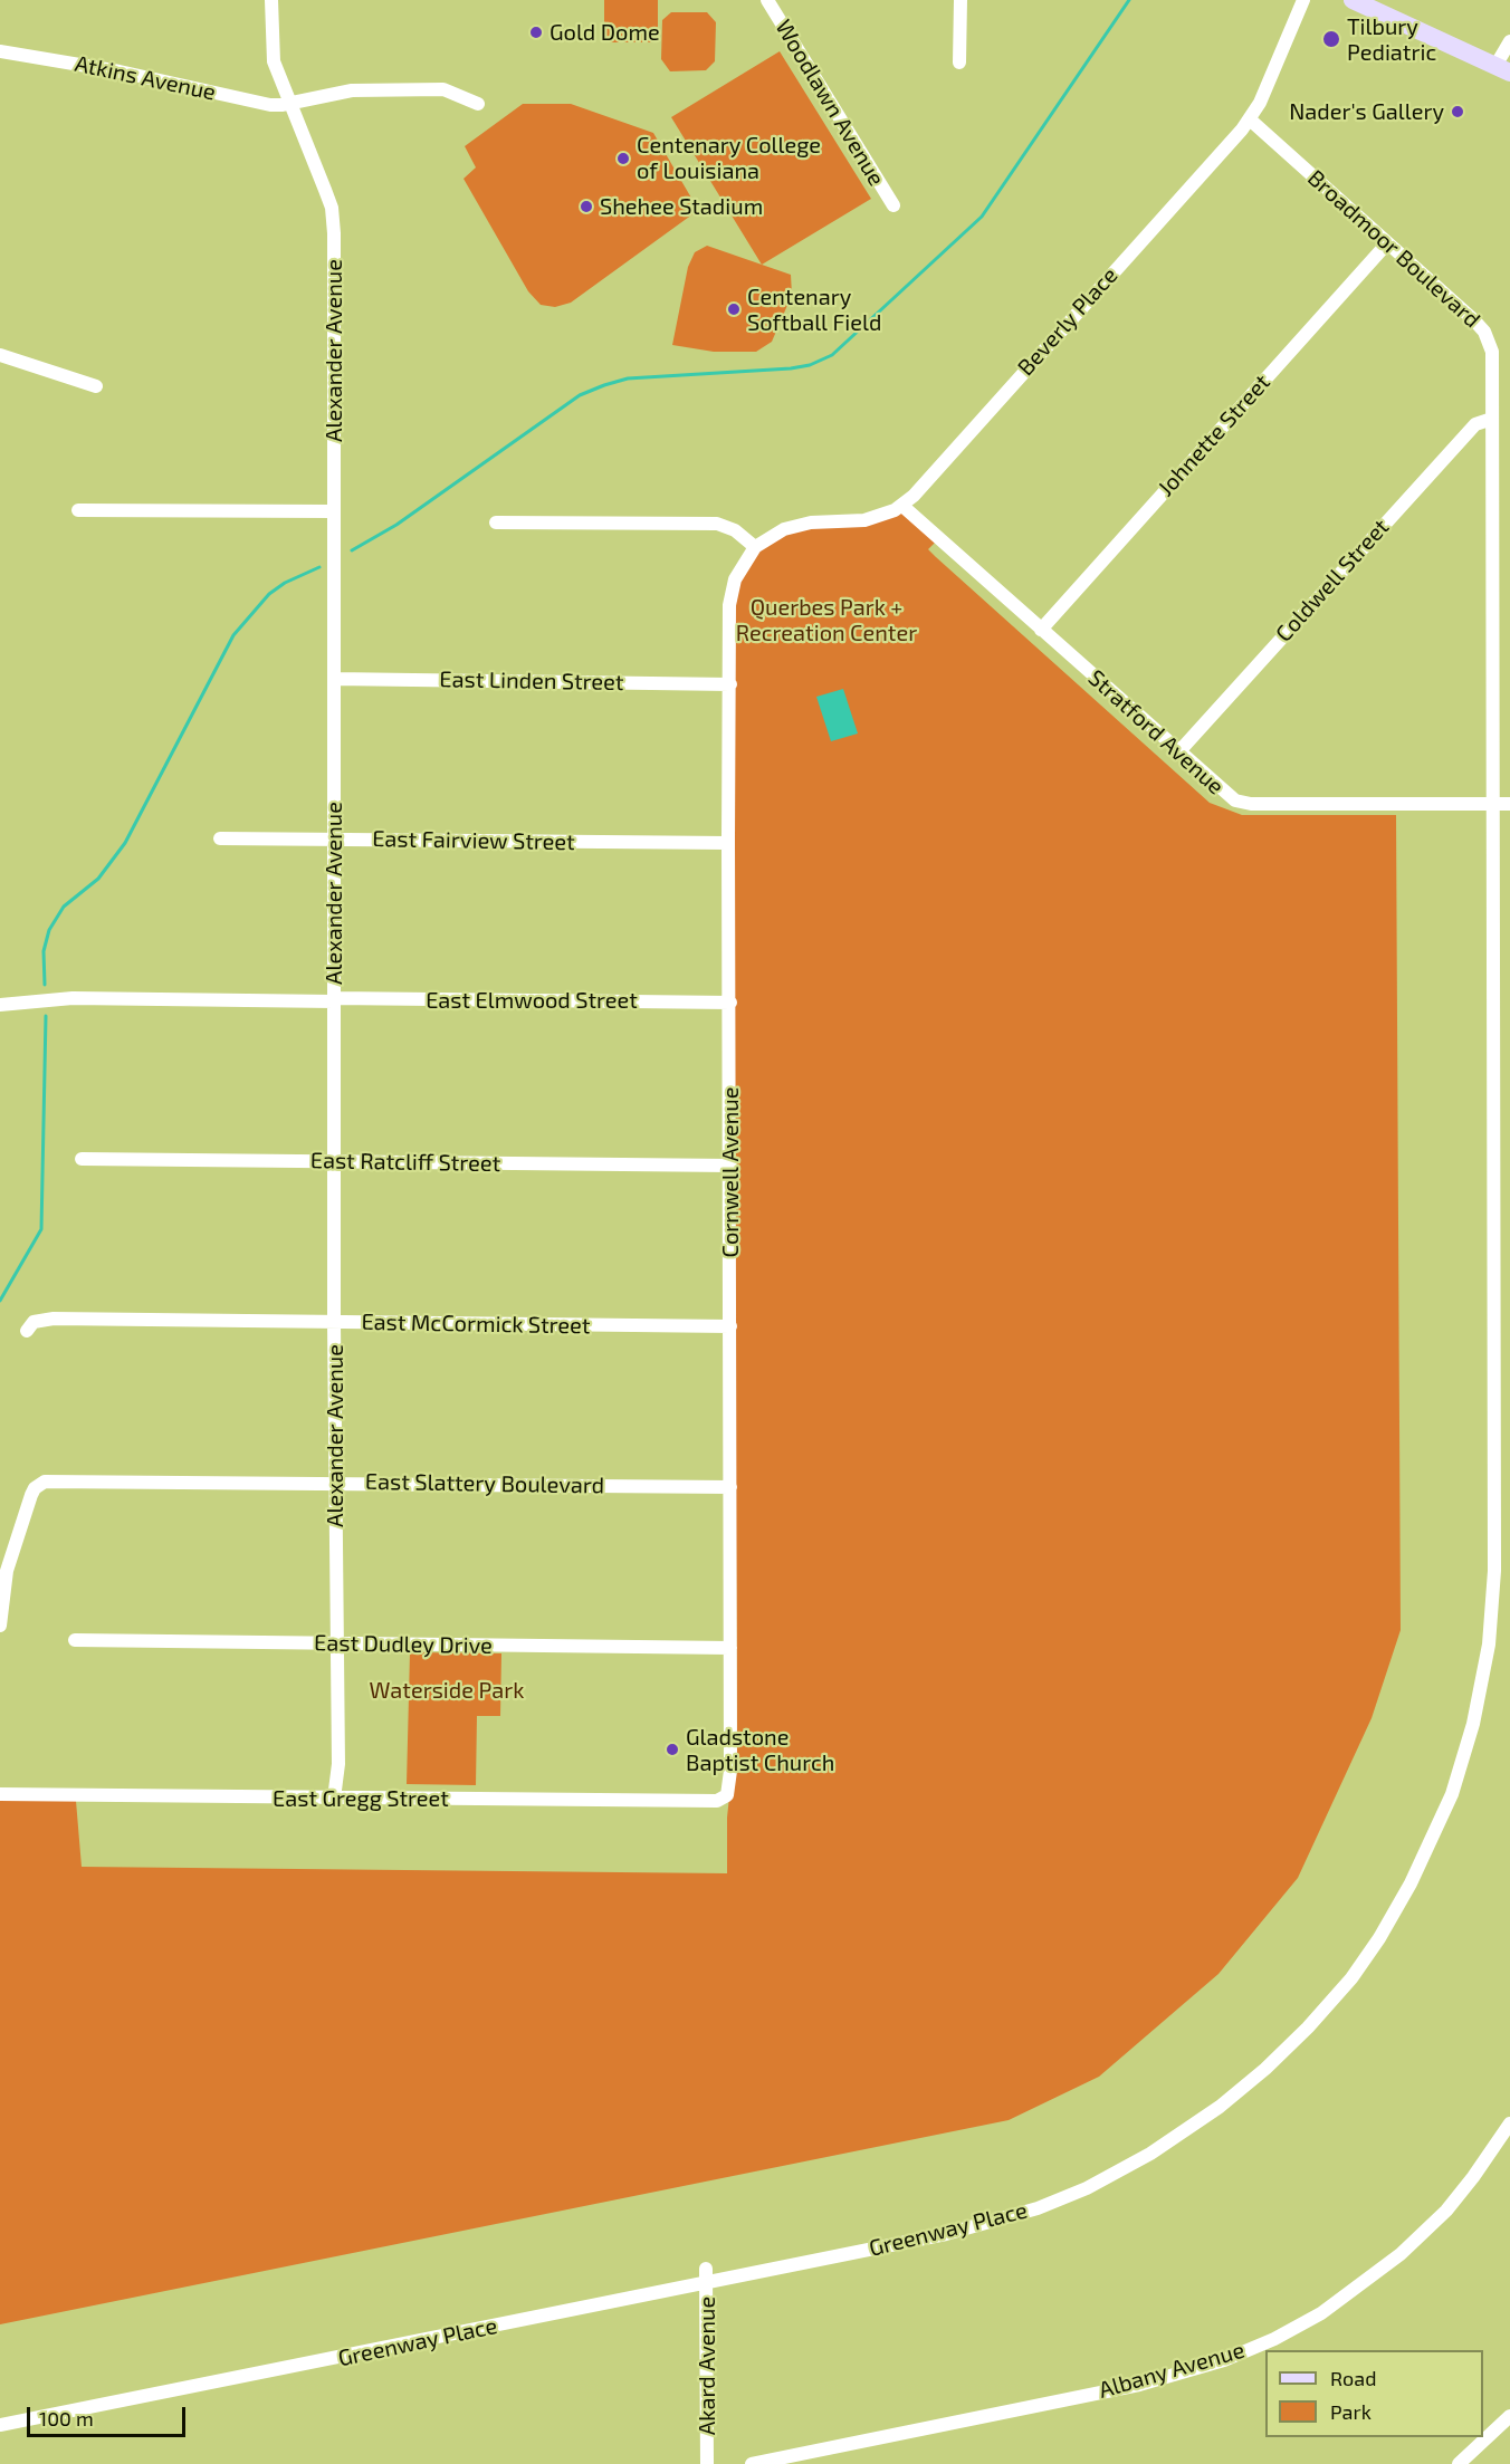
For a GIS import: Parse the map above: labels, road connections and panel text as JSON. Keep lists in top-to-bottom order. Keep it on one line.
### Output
{"streets":{"street":["Atkins Avenue","Woodlawn Avenue","Broadmoor Boulevard","Beverly Place","Alexander Avenue","Johnette Street","Coldwell Street","East Linden Street","Stratford Avenue","East Fairview Street","East Elmwood Street","East Ratcliff Street","Cornwell Avenue","East McCormick Street","East Slattery Boulevard","East Dudley Drive","East Gregg Street","Greenway Place","Akard Avenue","Albany Avenue"]},"crossings":[["Atkins Avenue","Alexander Avenue"],["Broadmoor Boulevard","Beverly Place"],["Broadmoor Boulevard","Johnette Street"],["Broadmoor Boulevard","Coldwell Street"],["Broadmoor Boulevard","Stratford Avenue"],["Broadmoor Boulevard","Greenway Place"],["Beverly Place","Stratford Avenue"],["Beverly Place","Cornwell Avenue"],["Alexander Avenue","East Linden Street"],["Alexander Avenue","East Fairview Street"],["Alexander Avenue","East Elmwood Street"],["Alexander Avenue","East Ratcliff Street"],["Alexander Avenue","East McCormick Street"],["Alexander Avenue","East Slattery Boulevard"],["Alexander Avenue","East Dudley Drive"],["Alexander Avenue","East Gregg Street"],["Johnette Street","Stratford Avenue"],["Coldwell Street","Stratford Avenue"],["East Linden Street","Cornwell Avenue"],["Stratford Avenue","Greenway Place"],["East Fairview Street","Cornwell Avenue"],["East Elmwood Street","Cornwell Avenue"],["East Ratcliff Street","Cornwell Avenue"],["Cornwell Avenue","East McCormick Street"],["Cornwell Avenue","East Slattery Boulevard"],["Cornwell Avenue","East Dudley Drive"],["Cornwell Avenue","East Gregg Street"],["Greenway Place","Akard Avenue"]],"parks":["Querbes Park + Recreation Center","Waterside Park"],"places":["Gold Dome","Tilbury Pediatric","Nader's Gallery","Centenary College of Louisiana","Shehee Stadium","Centenary Softball Field","Gladstone Baptist Church"],"legend":["Road","Park"],"scale_bar":"100 m"}
